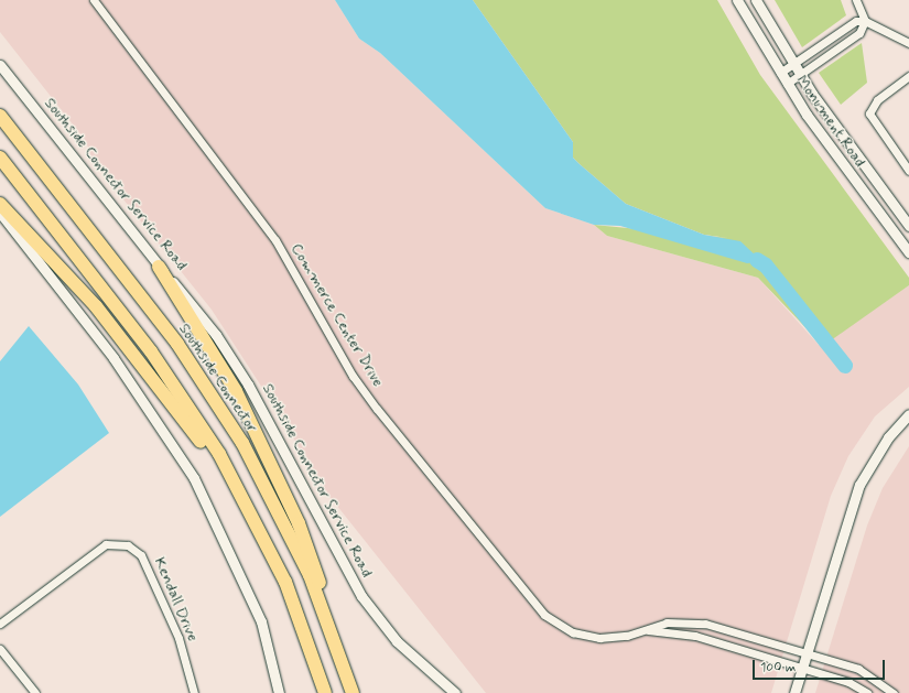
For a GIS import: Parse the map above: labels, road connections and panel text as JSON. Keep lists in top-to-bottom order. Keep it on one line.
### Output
{"streets":{"highway":["Southside Connector"],"street":["Monument Road","Southside Connector Service Road","Commerce Center Drive","Kendall Drive"]},"scale_bar":"100 m"}
